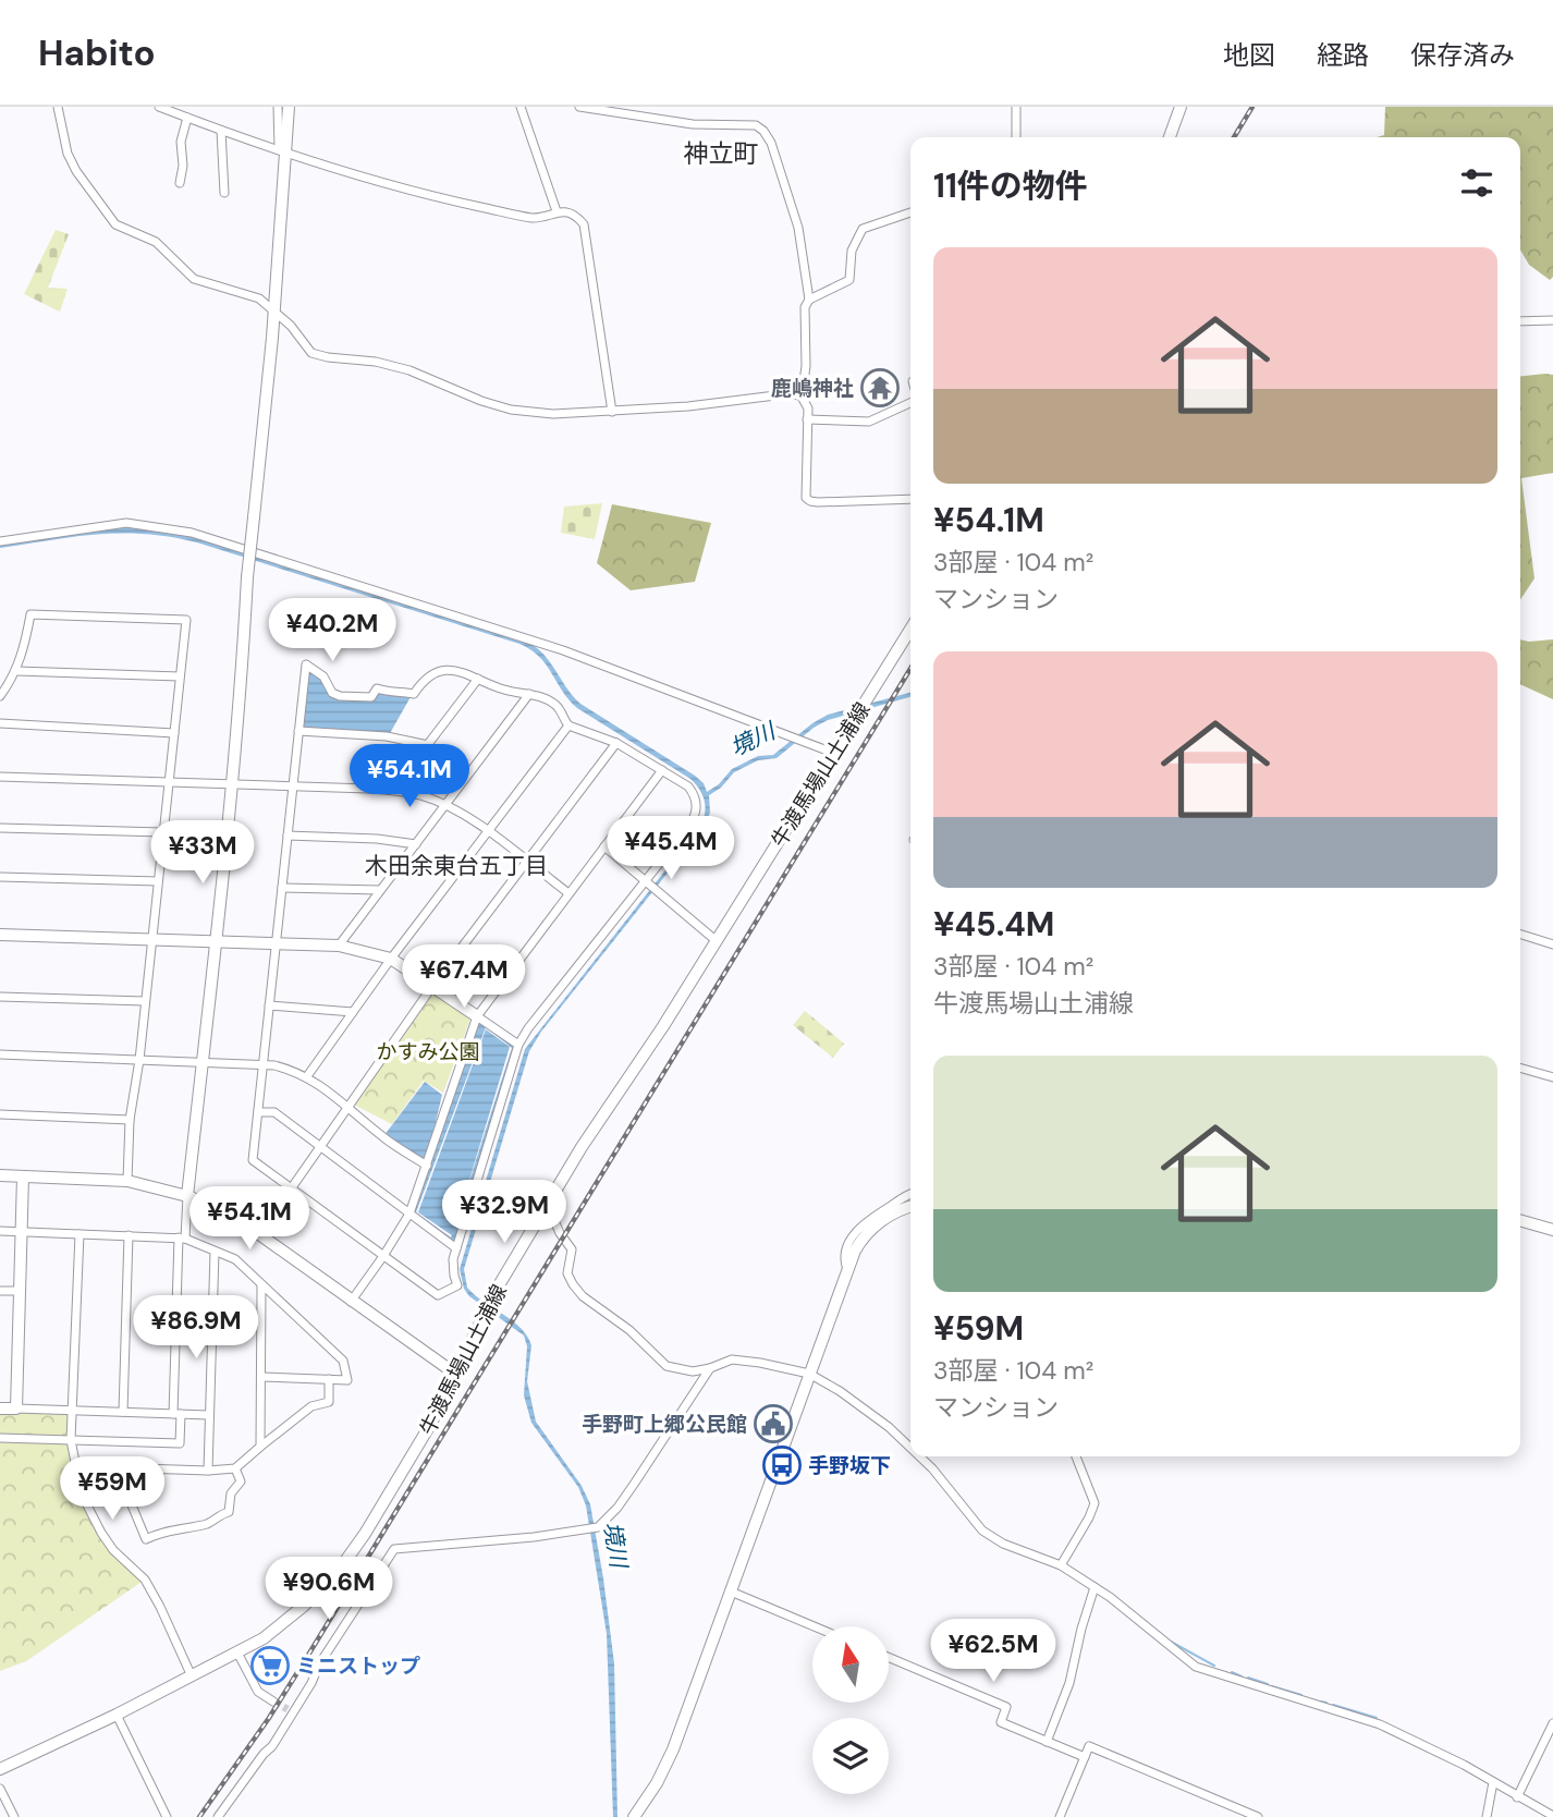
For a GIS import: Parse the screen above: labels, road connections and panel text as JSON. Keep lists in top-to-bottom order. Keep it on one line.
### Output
{"streets":{"street":["牛渡馬場山土浦線"]},"districts":["神立町","木田余東台五丁目"],"water":["境川"],"parks":["かすみ公園"],"places":{"temple":["鹿嶋神社"],"public building":["手野町上郷公民館"],"bus stop":["手野坂下"],"supermarket":["ミニストップ"]},"north":"top","page":{"header":"Habito","nav":["地図","経路","保存済み"],"heading":"11件の物件","list":[{"name":"¥54.1M","note":"3部屋 · 104 m² · マンション"},{"name":"¥45.4M","note":"3部屋 · 104 m² · 牛渡馬場山土浦線"},{"name":"¥59M","note":"3部屋 · 104 m² · マンション"}],"price":["¥40.2M","¥54.1M","¥45.4M","¥33M","¥67.4M","¥32.9M","¥54.1M","¥86.9M","¥59M","¥90.6M","¥62.5M"]}}
